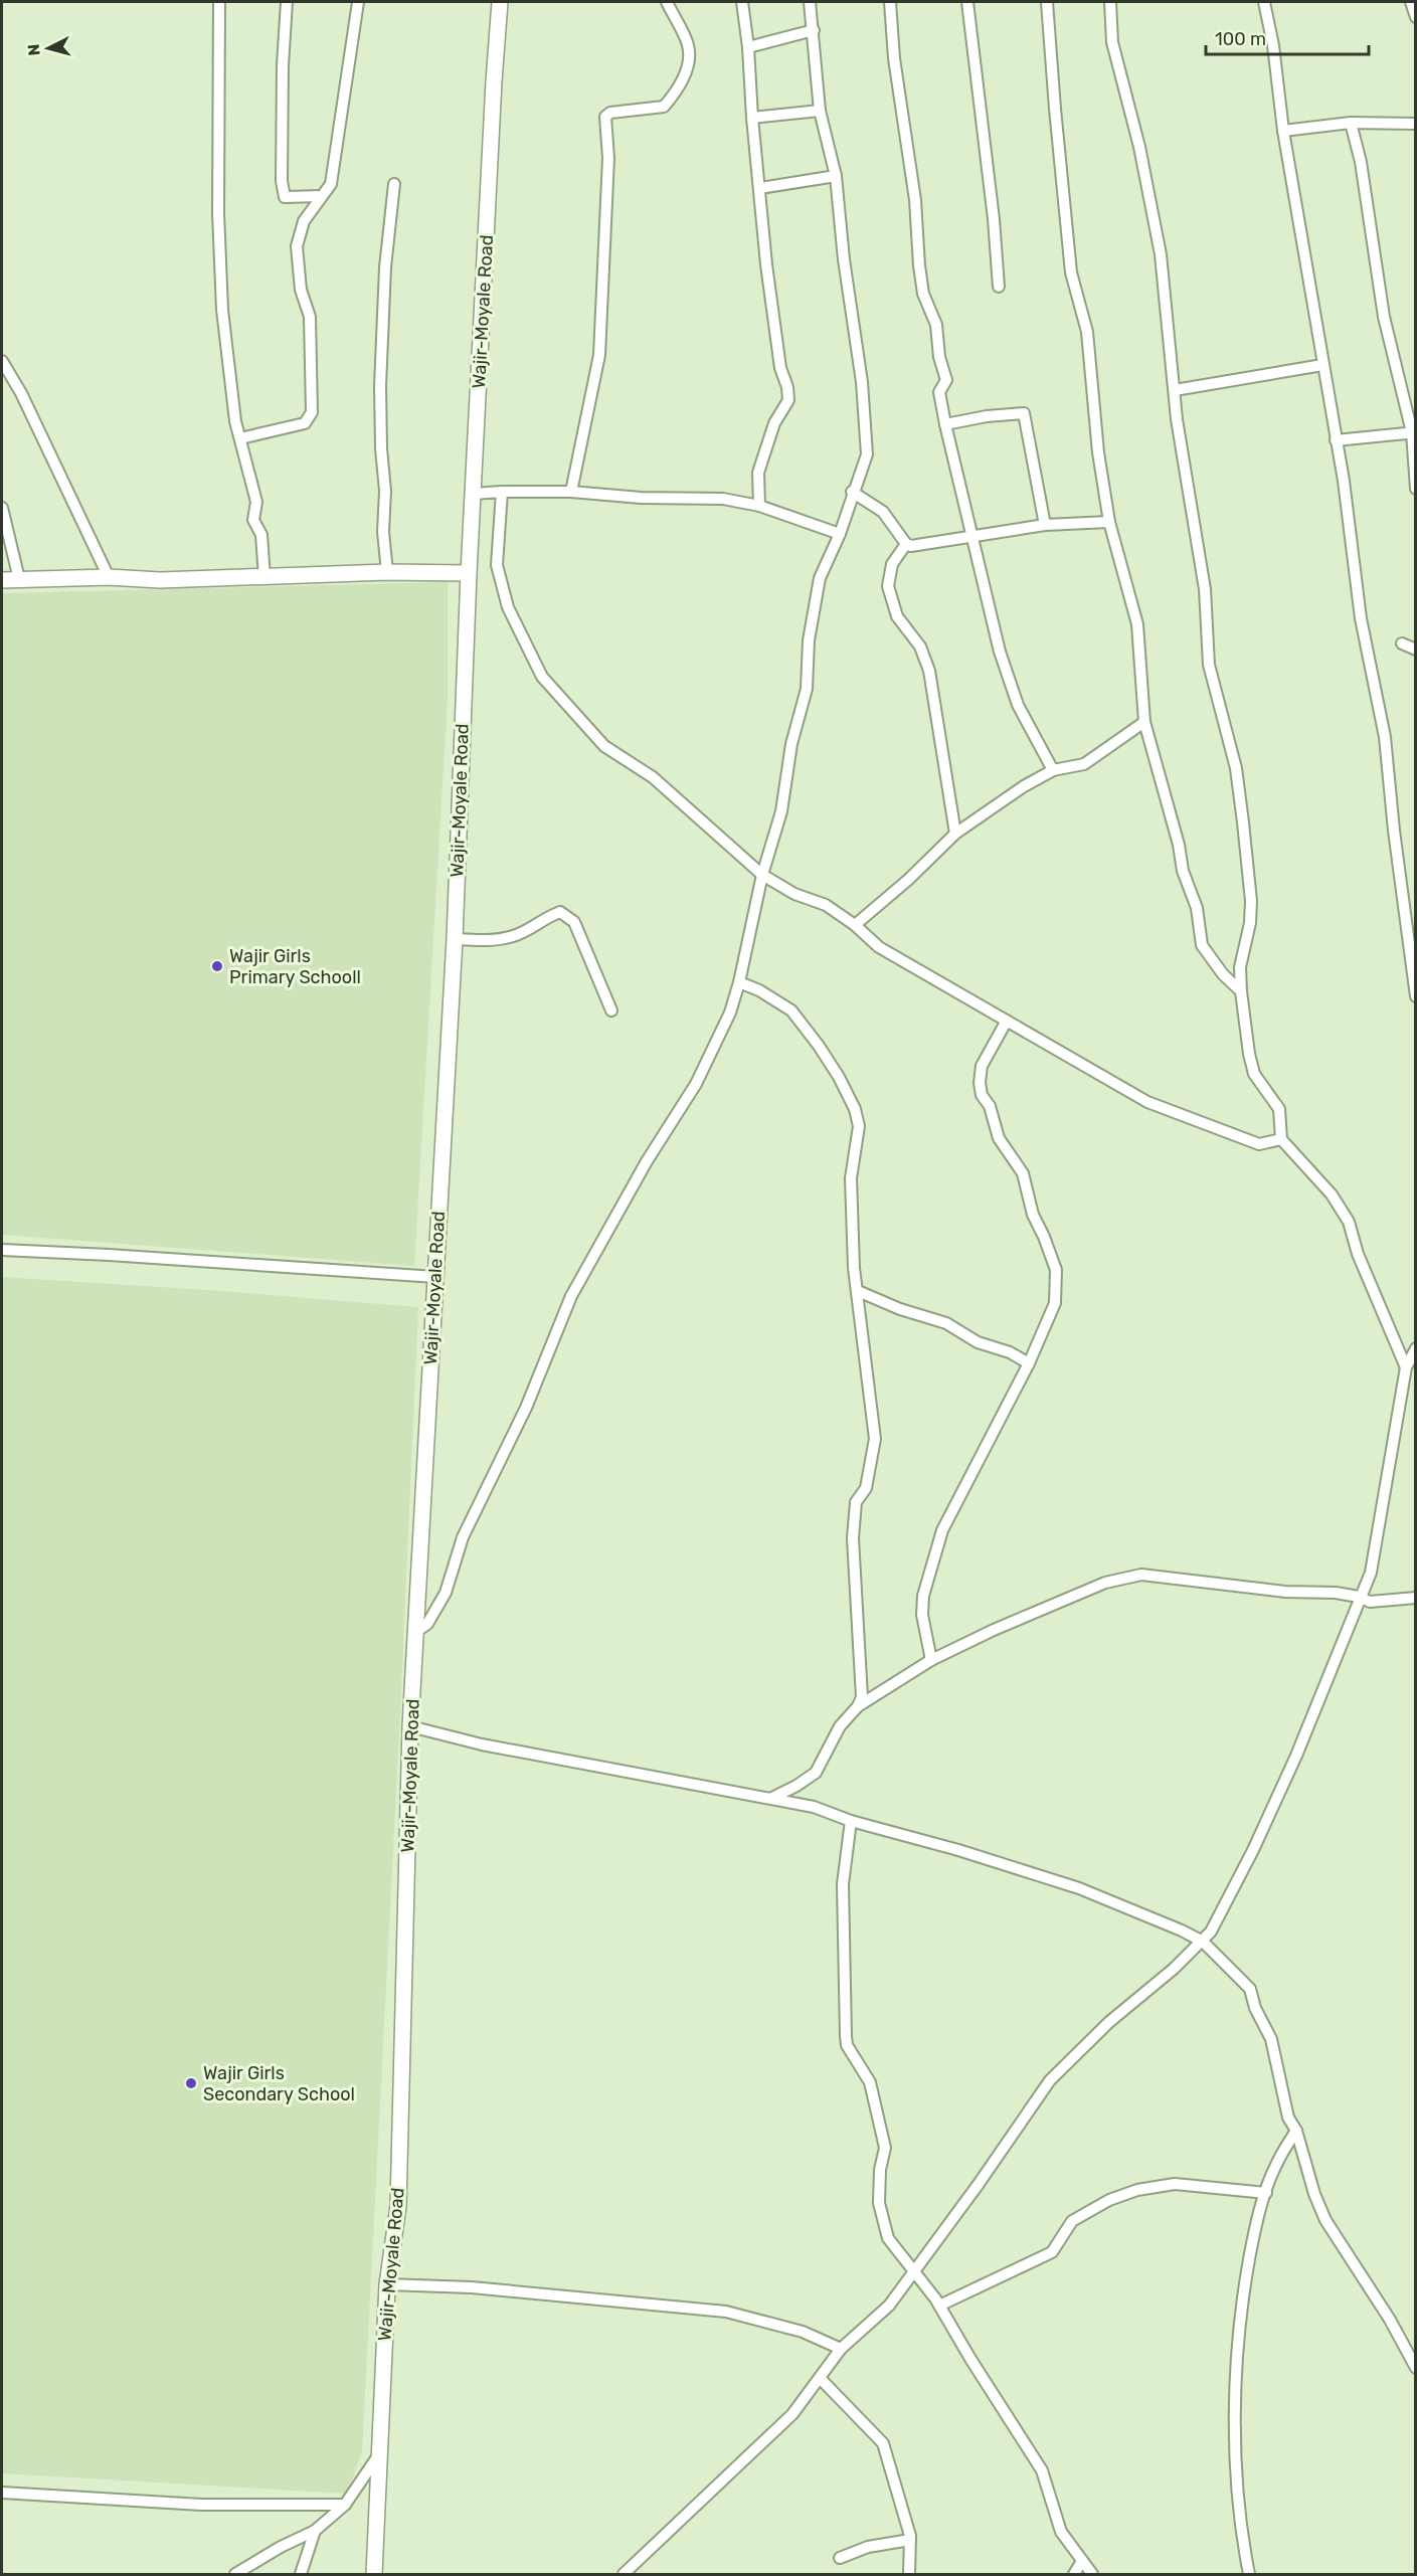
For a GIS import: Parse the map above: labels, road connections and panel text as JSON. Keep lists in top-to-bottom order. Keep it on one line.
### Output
{"streets":{"main road":["Wajir-Moyale Road"]},"places":["Wajir Girls Primary Schooll","Wajir Girls Secondary School"],"scale_bar":"100 m","north":"left"}
